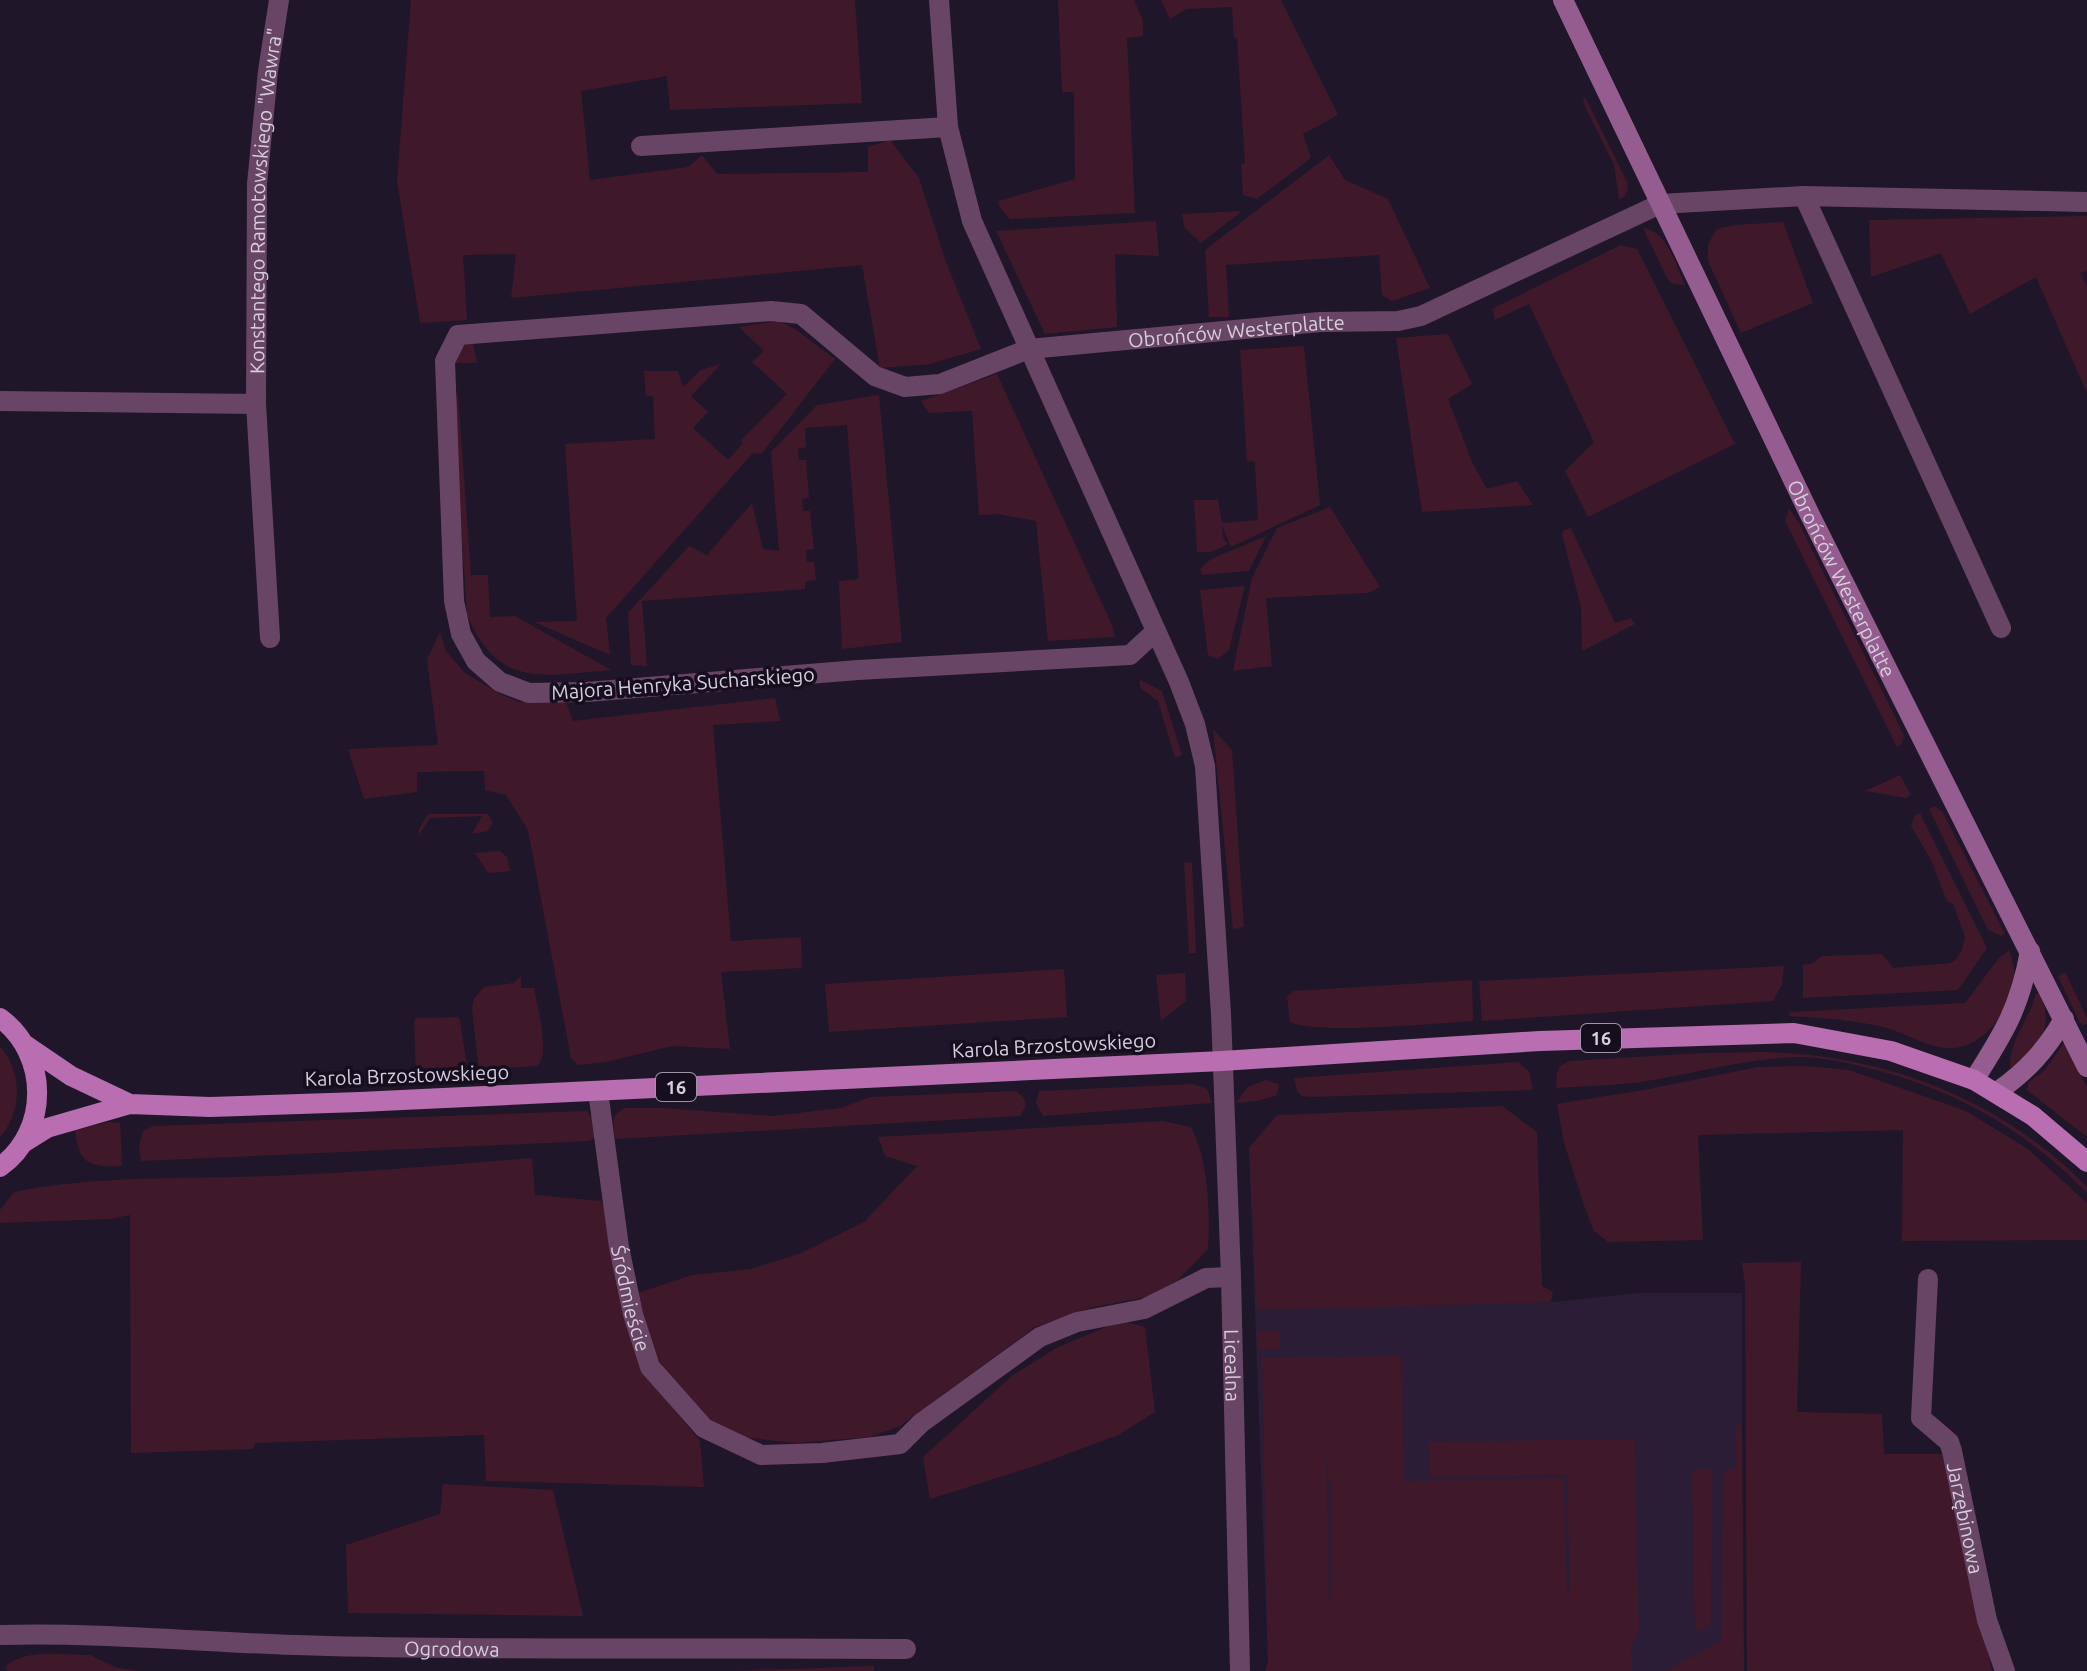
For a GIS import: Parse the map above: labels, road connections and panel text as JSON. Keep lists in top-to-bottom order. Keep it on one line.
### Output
{"streets":{"main road":["Obrońców Westerplatte","16","Karola Brzostowskiego"],"street":["Konstantego Ramotowskiego \"Wawra\"","Majora Henryka Sucharskiego","Śródmieście","Licealna","Jarzębinowa","Ogrodowa"]},"crossings":[["Obrońców Westerplatte","Majora Henryka Sucharskiego"],["16","Karola Brzostowskiego"],["Karola Brzostowskiego","Śródmieście"],["Karola Brzostowskiego","Licealna"],["Śródmieście","Licealna"]]}
